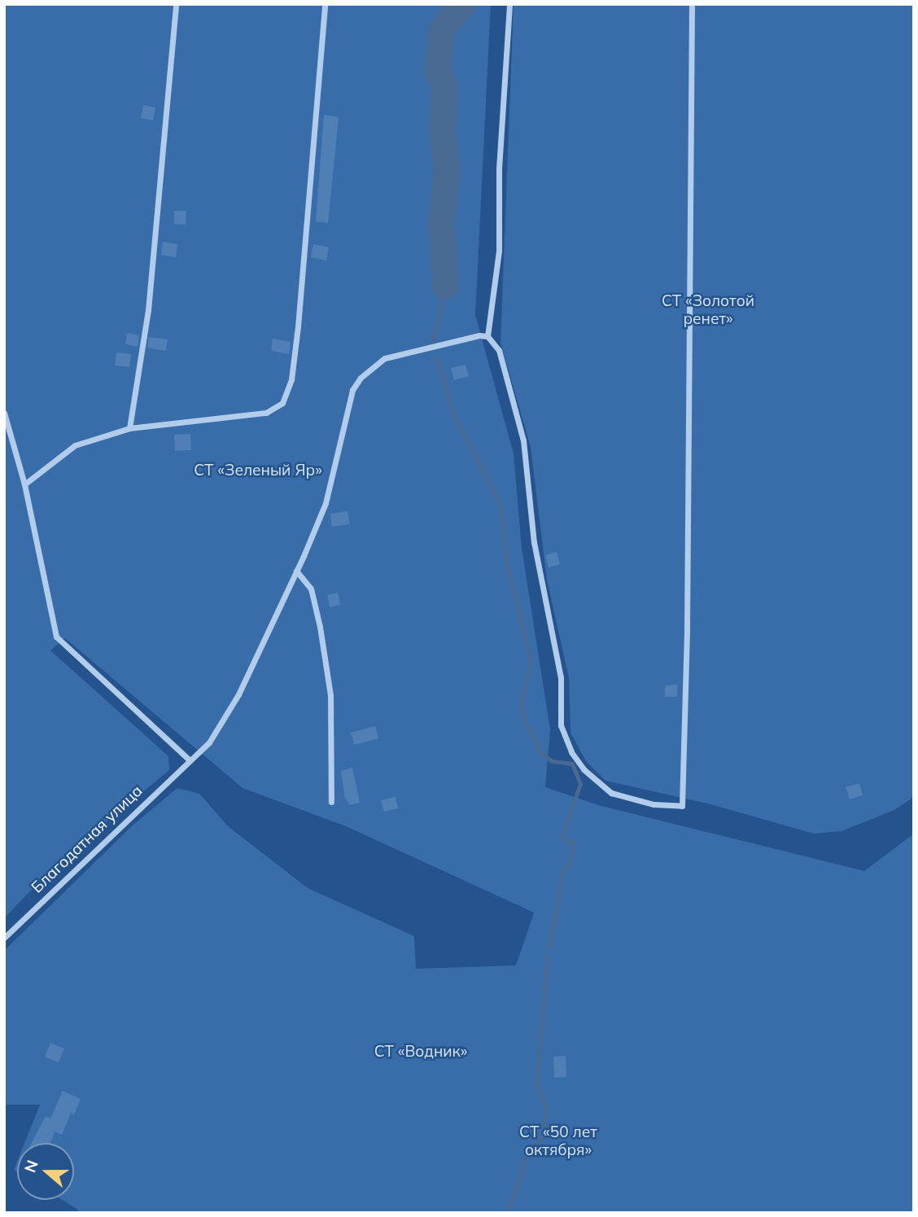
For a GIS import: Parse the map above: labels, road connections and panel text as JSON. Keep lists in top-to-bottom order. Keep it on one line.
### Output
{"streets":{"street":["Благодатная улица"]},"parks":["СТ «Золотой ренет»","СТ «Зеленый Яр»","СТ «Водник»","СТ «50 лет октября»"],"north":"left"}
